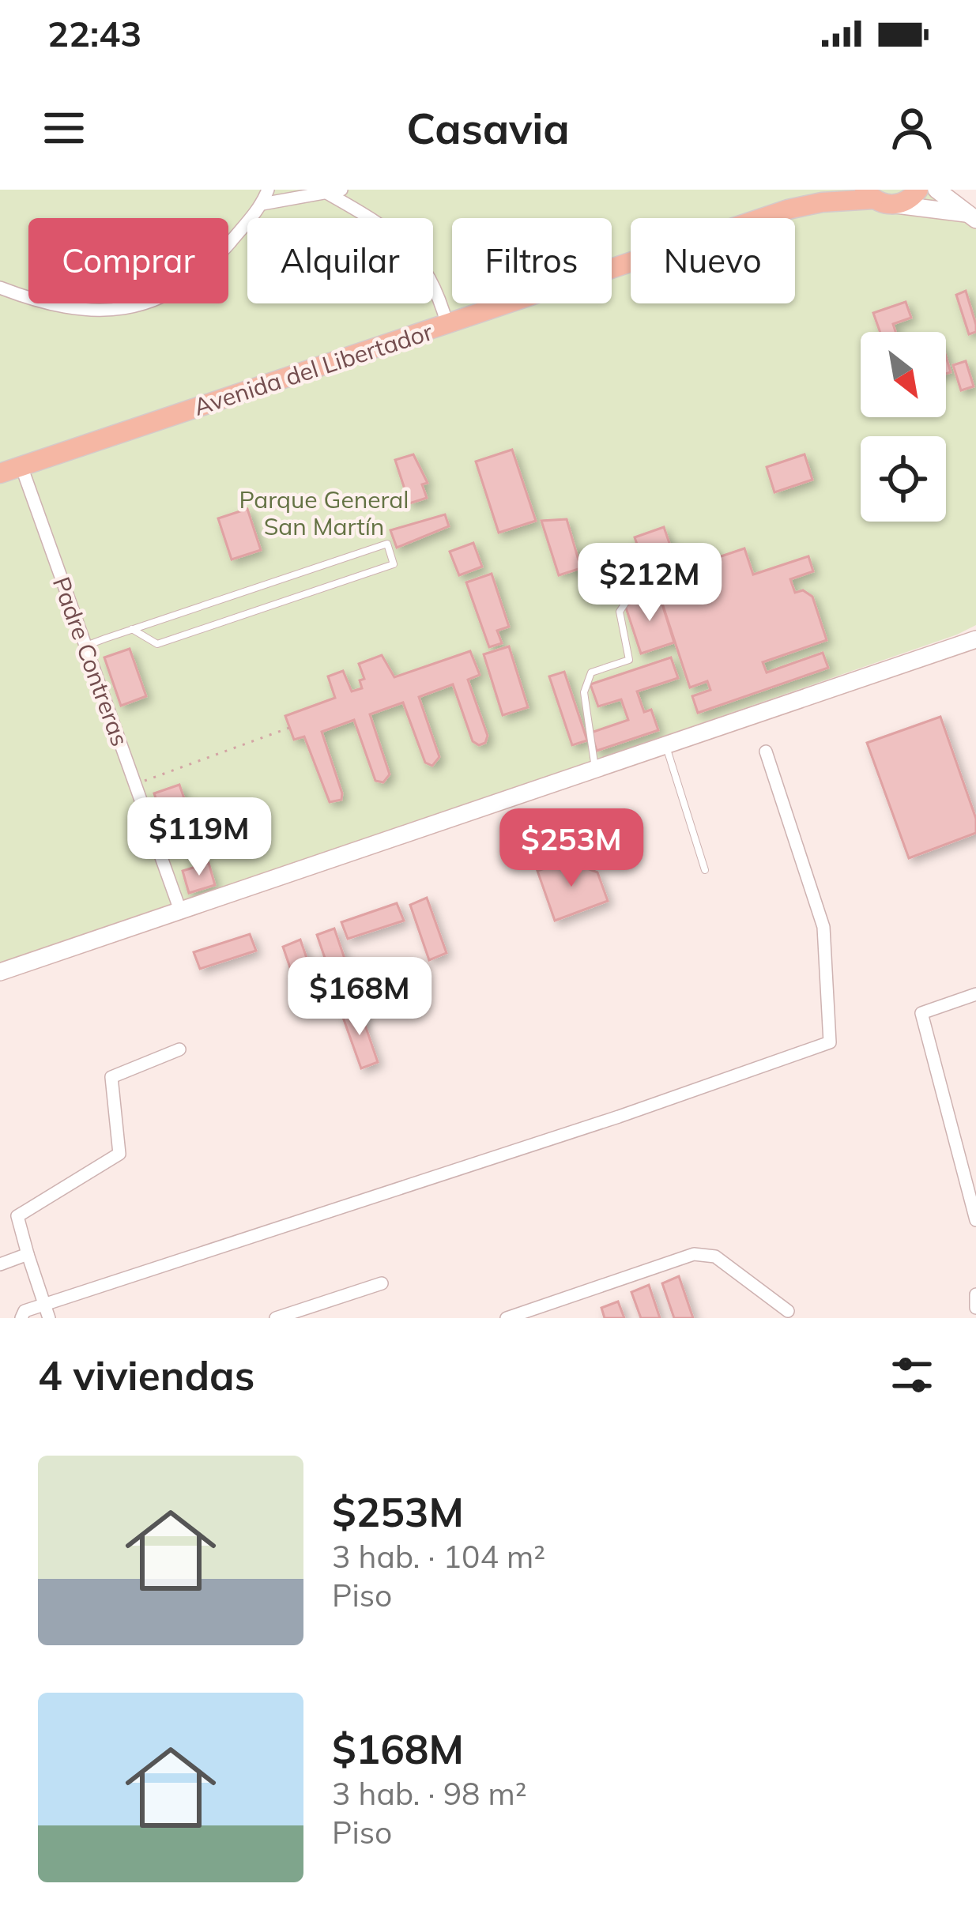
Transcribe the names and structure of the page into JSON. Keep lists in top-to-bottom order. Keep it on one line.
{"streets":{"main road":["Avenida del Libertador"],"street":["Padre Contreras"]},"crossings":[["Avenida del Libertador","Padre Contreras"]],"parks":["Parque General San Martín"],"north":"bottom right","page":{"status":"22:43","header":"Casavia","chip":["Comprar","Alquilar","Filtros","Nuevo"],"price":["$212M","$119M","$253M","$168M"],"heading":"4 viviendas","list":[{"name":"$253M","note":"3 hab. · 104 m² · Piso"},{"name":"$168M","note":"3 hab. · 98 m² · Piso"}]}}
